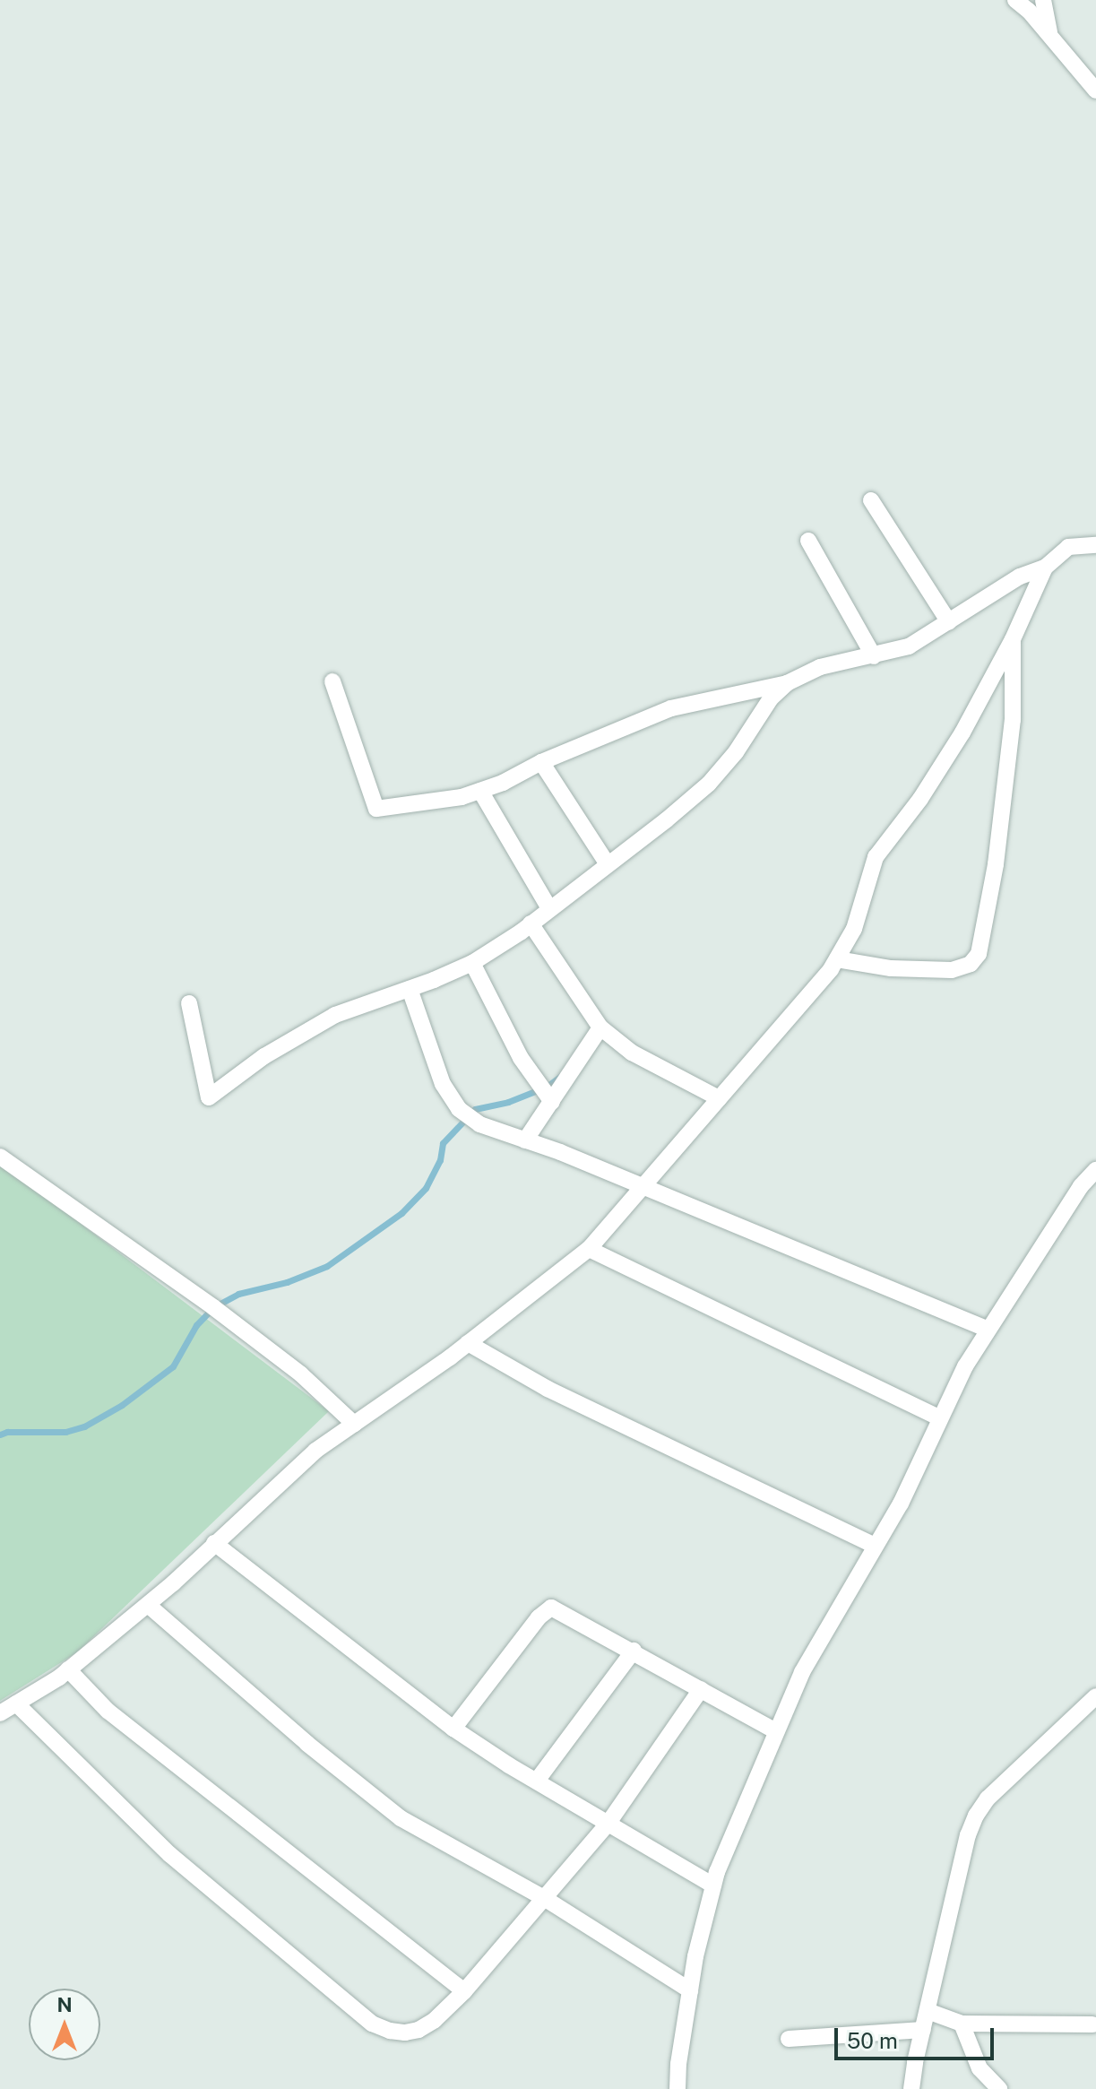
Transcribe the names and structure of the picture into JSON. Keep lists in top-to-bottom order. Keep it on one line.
{"scale_bar":"50 m","north":"top"}
